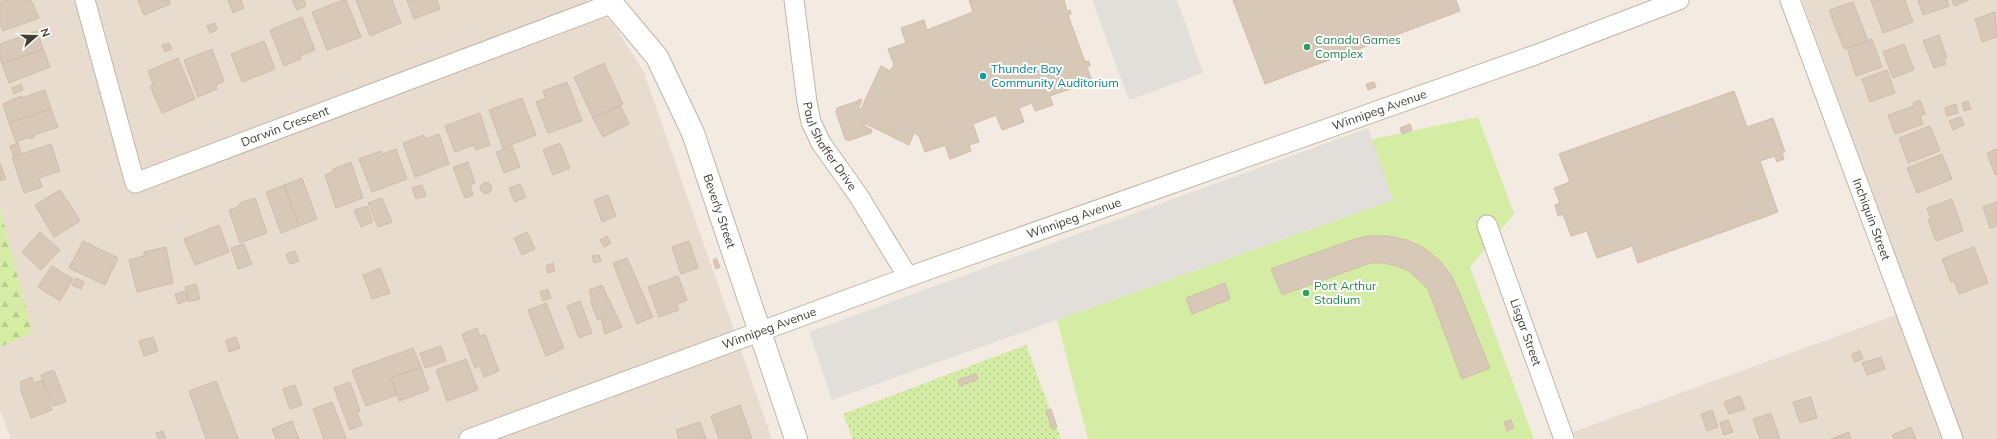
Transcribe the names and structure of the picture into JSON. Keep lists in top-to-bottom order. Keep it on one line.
{"streets":{"street":["Winnipeg Avenue","Darwin Crescent","Paul Shaffer Drive","Beverly Street","Inchiquin Street","Lisgar Street"]},"crossings":[["Winnipeg Avenue","Paul Shaffer Drive"],["Winnipeg Avenue","Beverly Street"],["Darwin Crescent","Beverly Street"]],"places":["Canada Games Complex","Thunder Bay Community Auditorium","Port Arthur Stadium"],"north":"right"}
